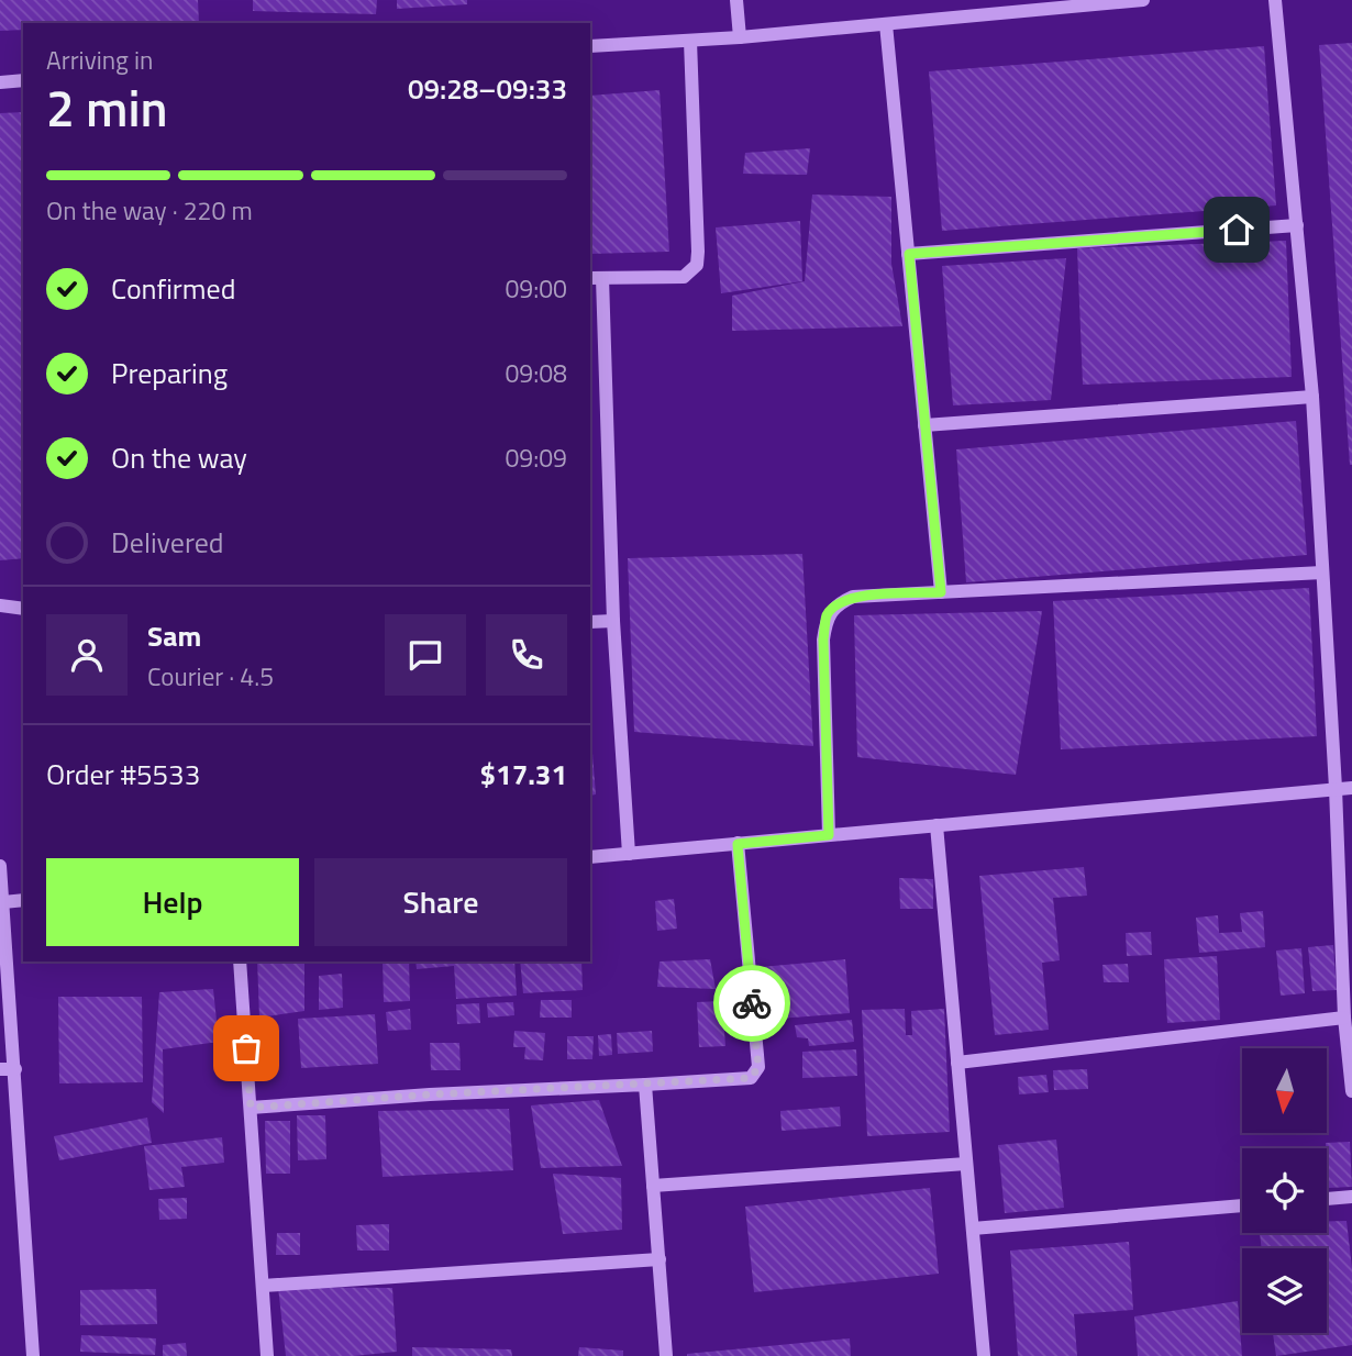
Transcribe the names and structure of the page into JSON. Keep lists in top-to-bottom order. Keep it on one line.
{"north":"bottom","page":{"heading":["2 min","Arriving in","09:28–09:33"],"panel":["Sam","Courier · 4.5","Order #5533","$17.31"],"bar":"On the way · 220 m","list":[["Confirmed","09:00"],["Preparing","09:08"],["On the way","09:09"],"Delivered"],"buttons":["Help","Share"]}}
